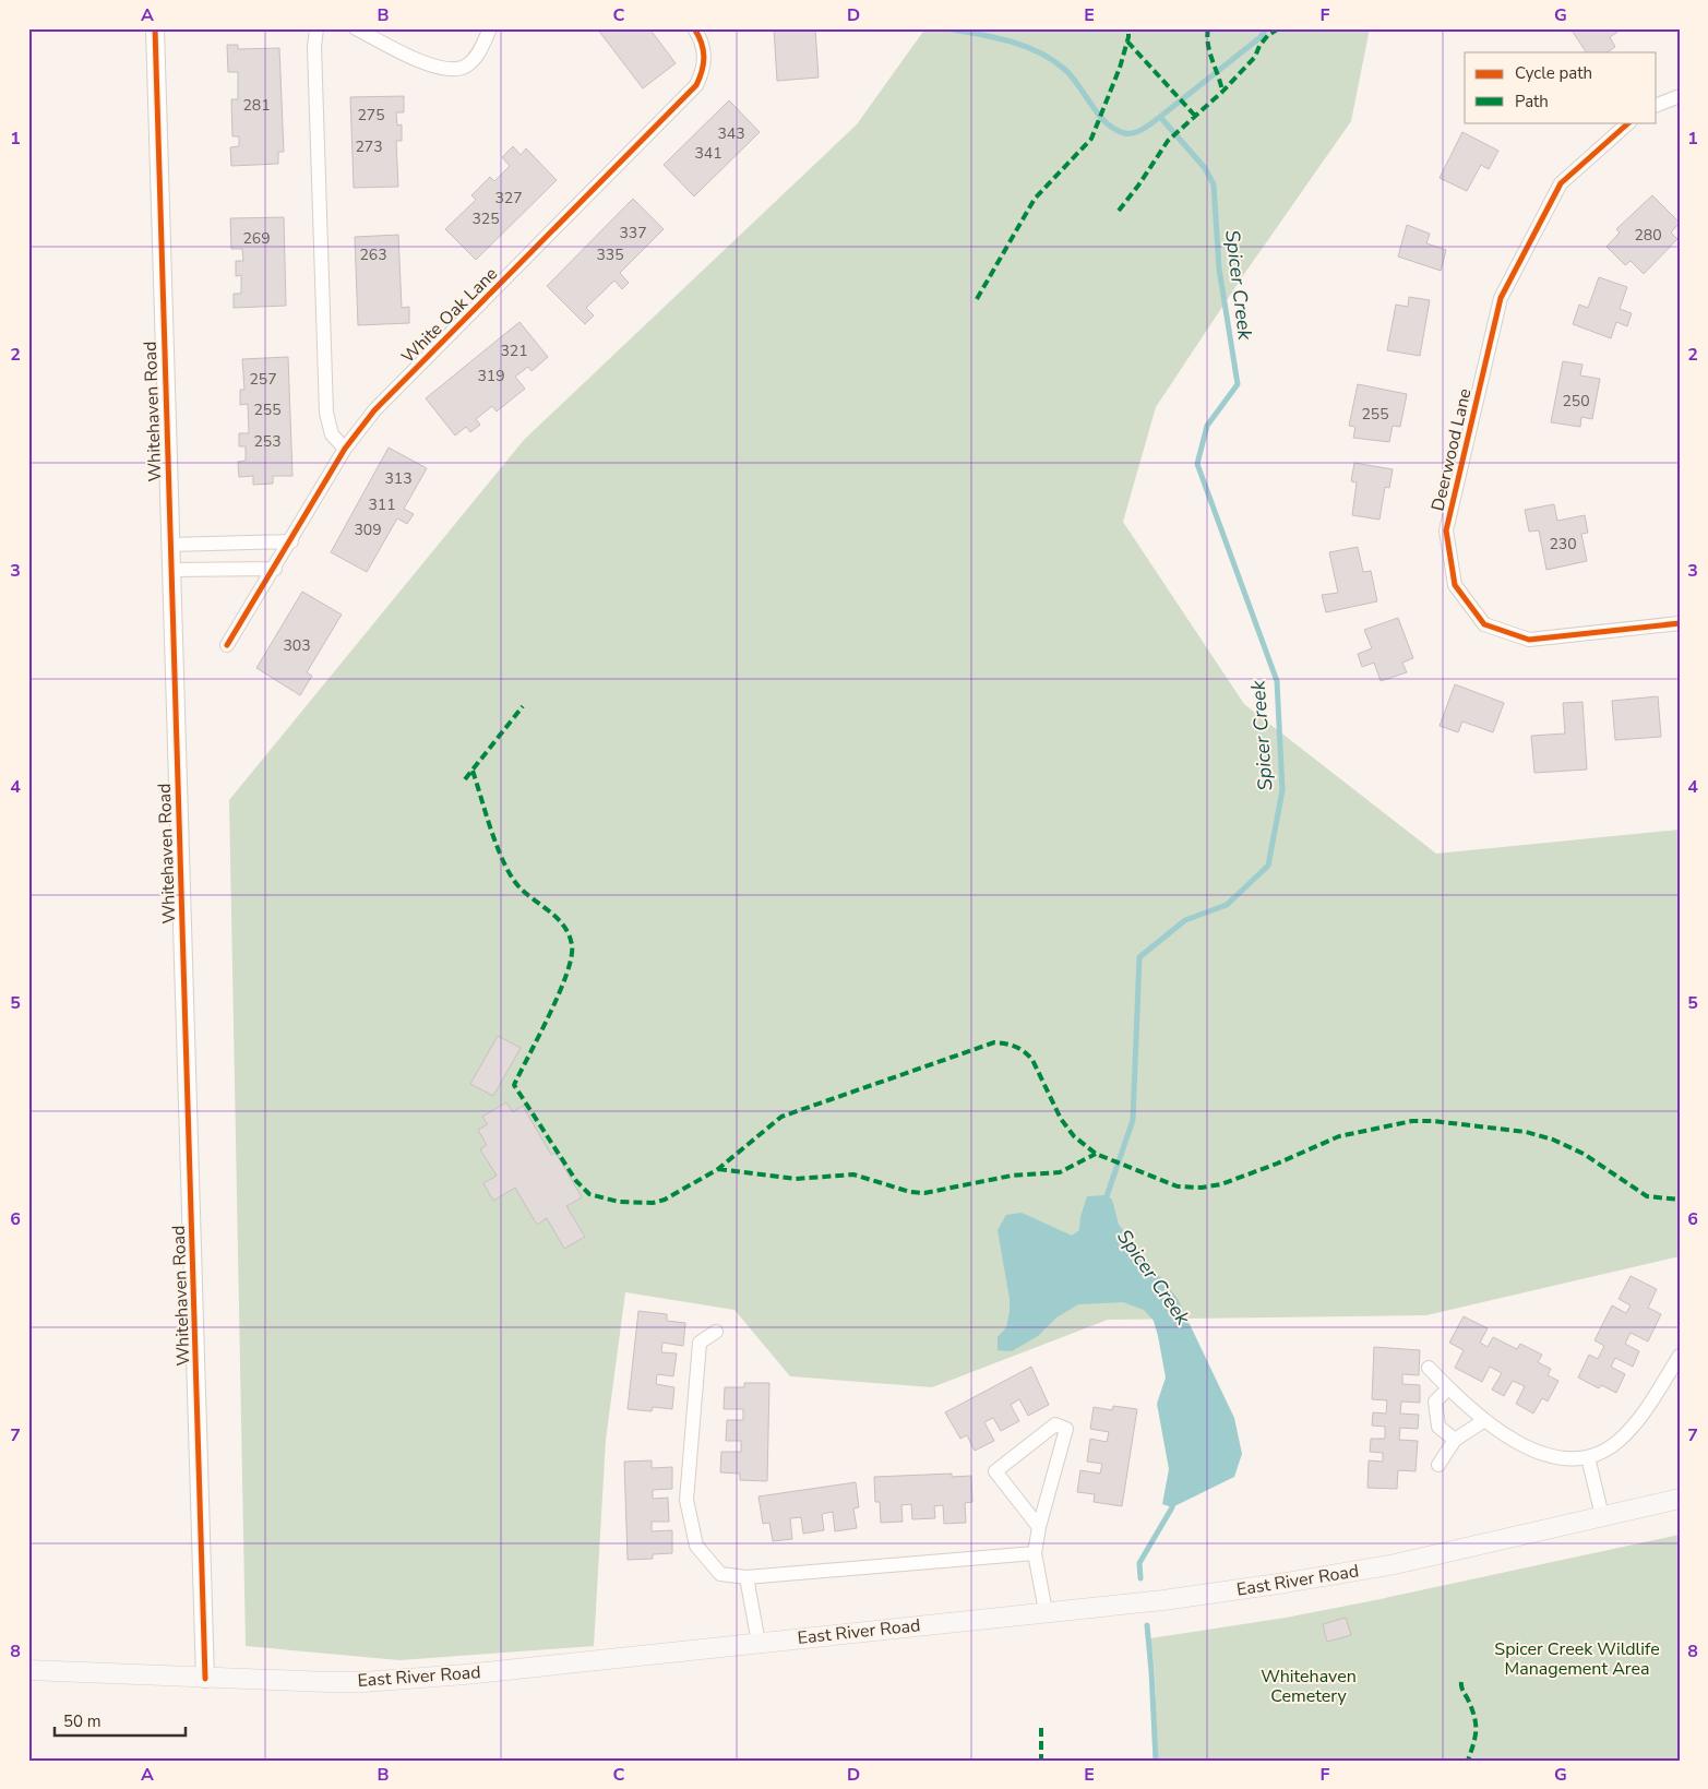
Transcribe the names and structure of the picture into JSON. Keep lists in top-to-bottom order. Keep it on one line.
{"streets":{"main road":["East River Road"],"street":["White Oak Lane","Whitehaven Road","Deerwood Lane"]},"crossings":[["Whitehaven Road","East River Road"]],"water":["Spicer Creek"],"parks":["Spicer Creek Wildlife Management Area","Whitehaven Cemetery"],"house_numbers":["281","275","343","273","341","327","325","337","280","269","263","335","321","319","257","250","255","255","253","313","311","309","230","303"],"legend":["Cycle path","Path"],"scale_bar":"50 m","grid":{"columns":["A","B","C","D","E","F","G"],"rows":["1","2","3","4","5","6","7","8"]}}
